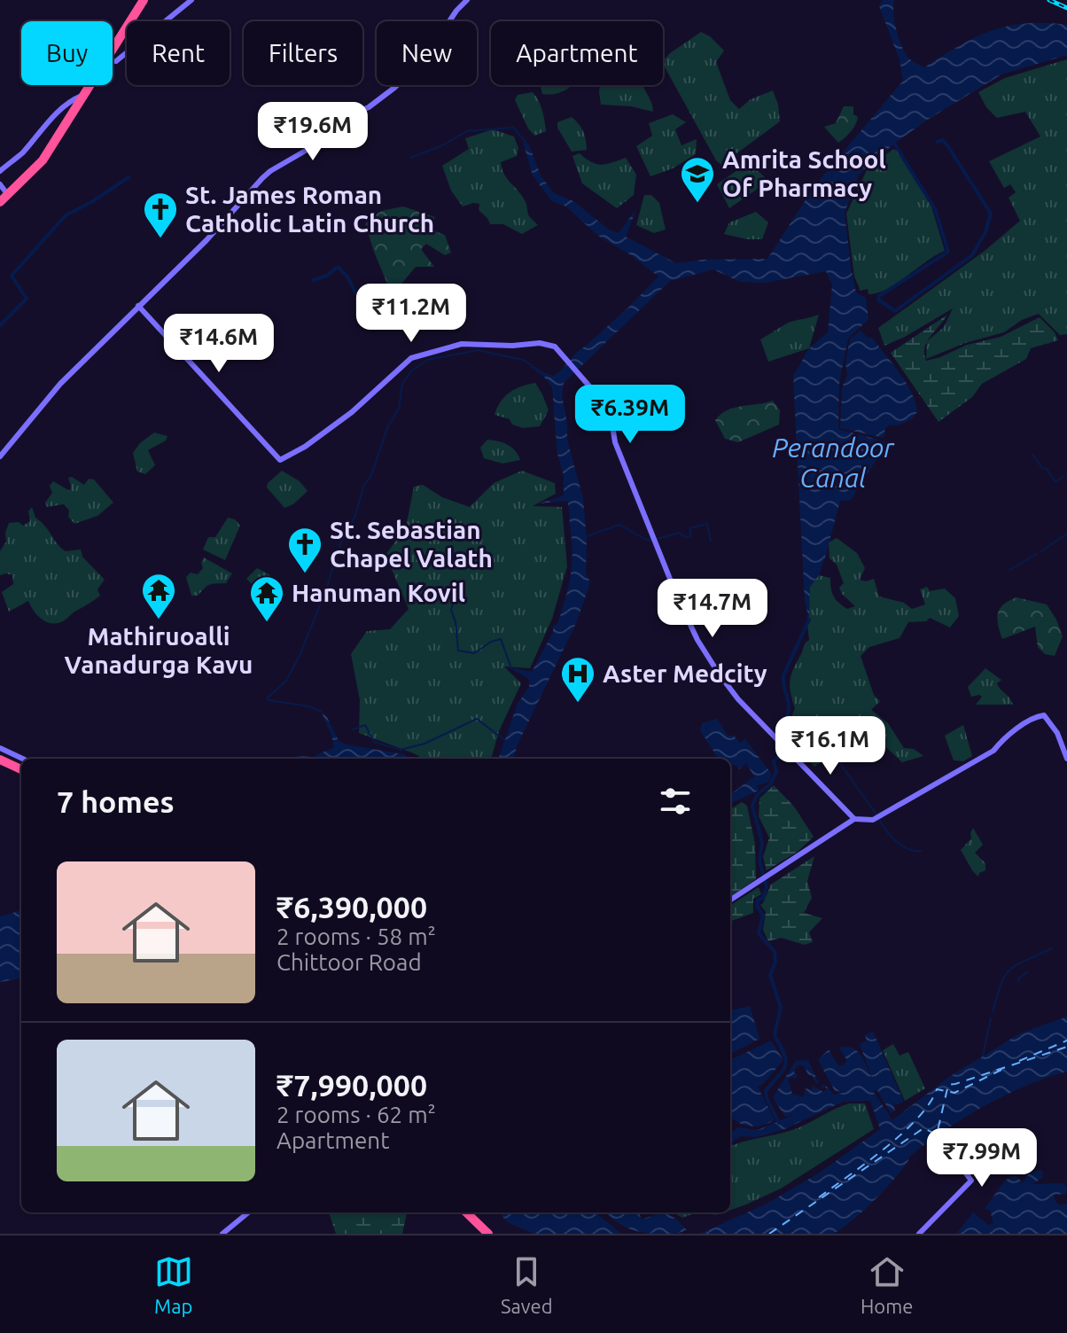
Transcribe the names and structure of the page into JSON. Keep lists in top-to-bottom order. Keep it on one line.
{"water":["Perandoor Canal"],"places":{"school or university":["Amrita School Of Pharmacy"],"church":["St. James Roman Catholic Latin Church","St. Sebastian Chapel Valath"],"temple":["Mathiruoalli Vanadurga Kavu","Hanuman Kovil"],"hospital":["Aster Medcity"]},"page":{"chip":["Buy","Rent","Filters","New","Apartment"],"price":["₹19.6M","₹11.2M","₹14.6M","₹6.39M","₹14.7M","₹16.1M","₹7.99M"],"heading":"7 homes","list":[{"name":"₹6,390,000","note":"2 rooms · 58 m² · Chittoor Road"},{"name":"₹7,990,000","note":"2 rooms · 62 m² · Apartment"}],"tabs":["Map","Saved","Home"]}}
